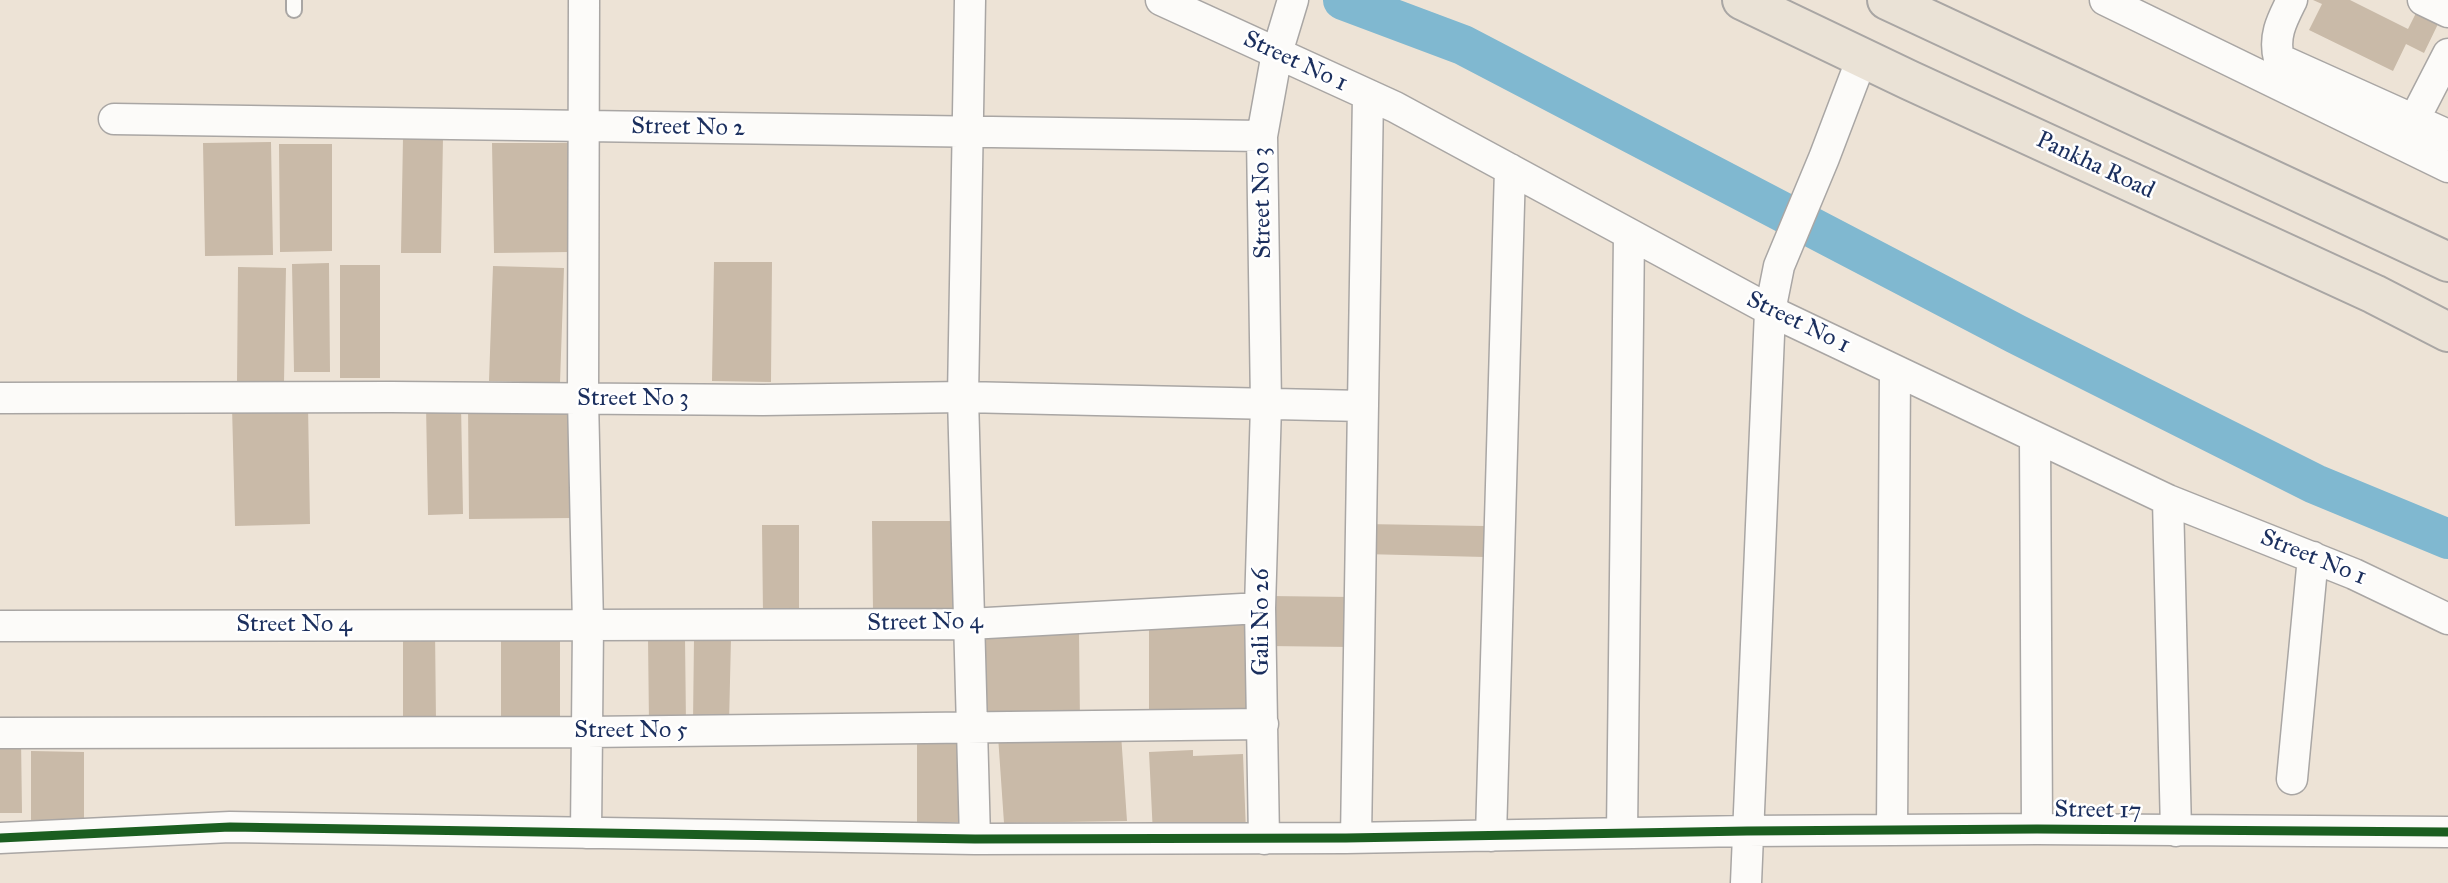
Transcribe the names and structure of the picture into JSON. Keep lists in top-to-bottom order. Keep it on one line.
{"streets":{"main road":["Pankha Road"],"street":["Street No 1","Street No 2","Street No 3","Gali No 26","Street No 4","Street No 5","Street 17"]},"crossings":[["Street No 1","Street No 3"],["Street No 2","Street No 3"],["Street No 3","Gali No 26"],["Gali No 26","Street No 4"],["Gali No 26","Street No 5"],["Gali No 26","Street 17"]]}
